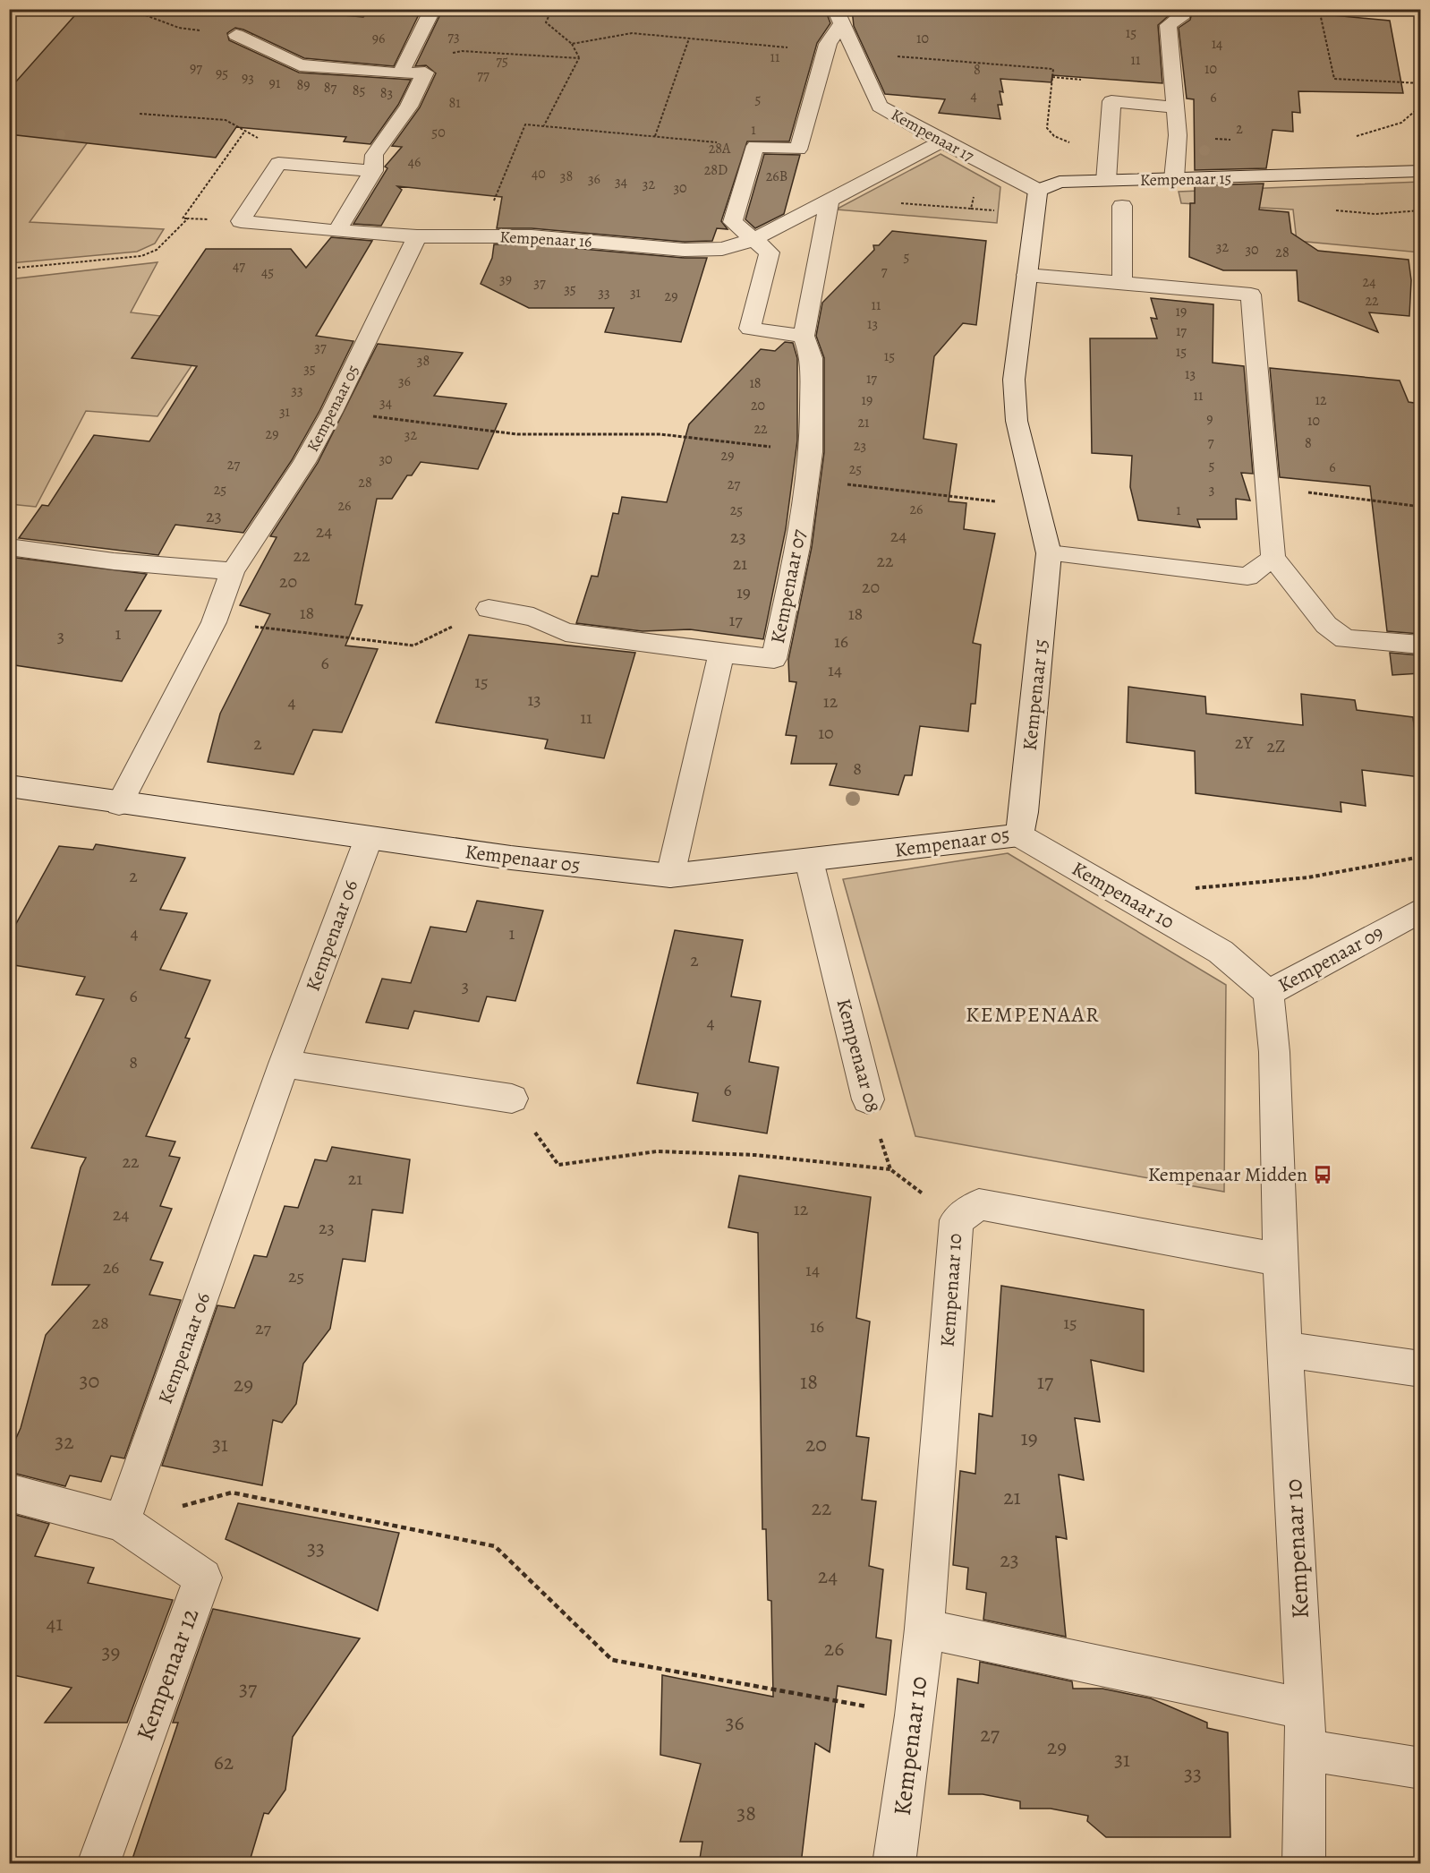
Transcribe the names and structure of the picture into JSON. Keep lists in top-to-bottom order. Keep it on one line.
{"streets":{"street":["Kempenaar 17","Kempenaar 15","Kempenaar 16","Kempenaar 05","Kempenaar 07","Kempenaar 10","Kempenaar 06","Kempenaar 09","Kempenaar 08","Kempenaar 12"]},"crossings":[["Kempenaar 17","Kempenaar 15"],["Kempenaar 17","Kempenaar 16"],["Kempenaar 15","Kempenaar 05"],["Kempenaar 15","Kempenaar 10"],["Kempenaar 16","Kempenaar 05"],["Kempenaar 05","Kempenaar 10"],["Kempenaar 05","Kempenaar 06"],["Kempenaar 05","Kempenaar 08"],["Kempenaar 10","Kempenaar 09"],["Kempenaar 06","Kempenaar 12"]],"districts":["KEMPENAAR"],"places":{"bus stop":["Kempenaar Midden"]},"house_numbers":["15","73","96","10","14","11","11","75","97","10","8","95","77","93","91","89","87","85","83","4","6","5","81","2","1","50","28A","46","28D","40","38","26B","36","34","32","30","32","30","28","5","47","7","45","39","24","37","35","33","31","29","22","11","19","13","17","37","15","15","38","35","13","17","36","18","33","11","19","12","34","20","31","9","10","21","22","29","32","7","8","23","29","30","27","5","6","25","28","27","25","3","26","26","25","1","23","24","24","23","22","22","21","20","20","19","18","18","17","1","3","16","6","14","15","13","12","4","11","10","2Y","2","2Z","8","2","4","1","2","3","6","4","8","6","22","21","12","24","23","26","14","25","28","15","16","27","30","18","17","29","19","32","31","20","21","22","33","23","24","41","26","39","37","36","27","29","31","62","33","38"]}
